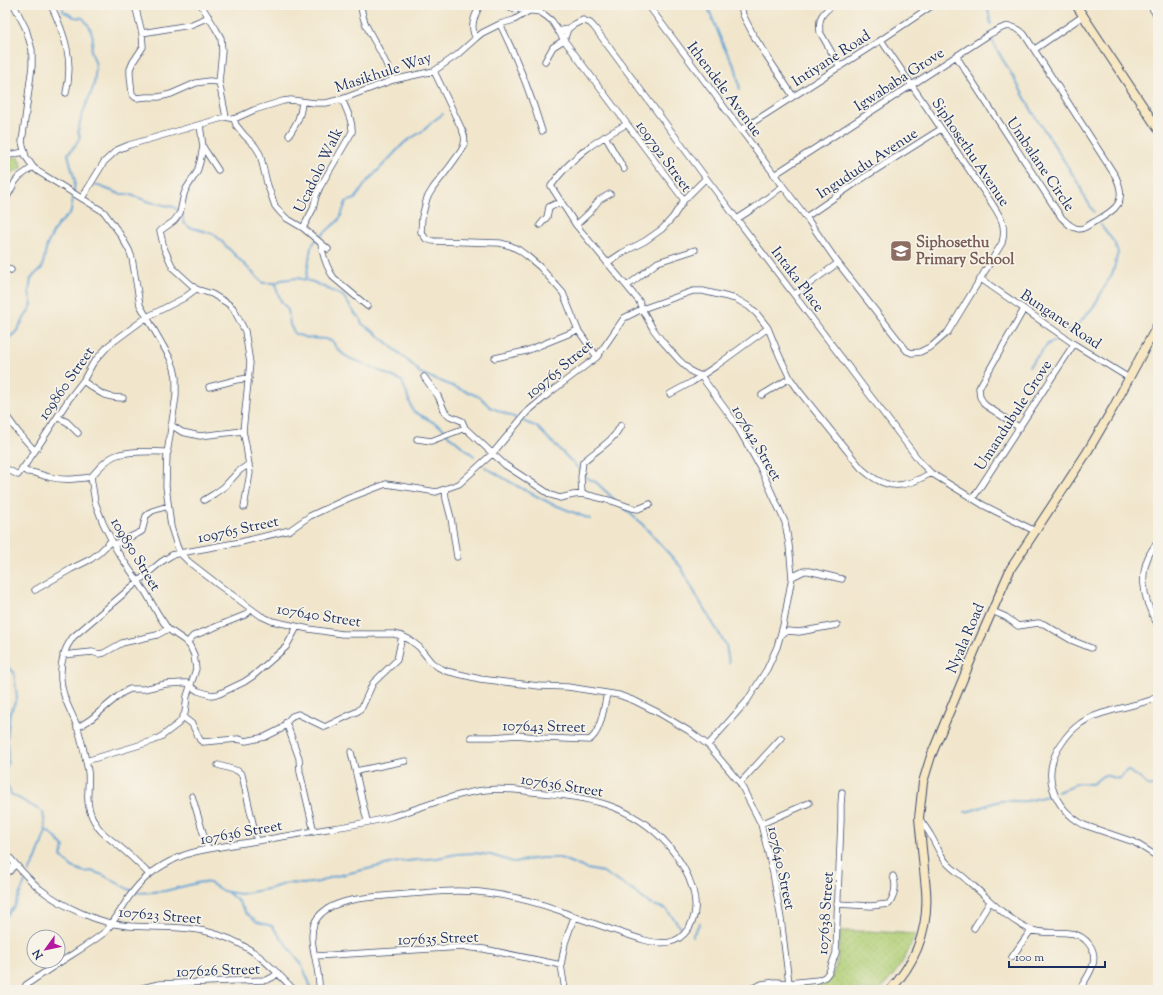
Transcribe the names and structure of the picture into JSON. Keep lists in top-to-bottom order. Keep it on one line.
{"streets":{"street":["Intiyane Road","Masikhule Way","Igwababa Grove","Ithendele Avenue","Siphosethu Avenue","109792 Street","Ingududu Avenue","Umbalane Circle","Ucadolo Walk","Intaka Place","Bungane Road","109765 Street","109860 Street","Umandubule Grove","107642 Street","109850 Street","107640 Street","Nyala Road","107643 Street","107636 Street","107638 Street","107623 Street","107635 Street","107626 Street"]},"crossings":[["Intiyane Road","Ithendele Avenue"],["Intiyane Road","Siphosethu Avenue"],["Masikhule Way","Ucadolo Walk"],["Masikhule Way","107640 Street"],["Igwababa Grove","Ithendele Avenue"],["Igwababa Grove","Siphosethu Avenue"],["Igwababa Grove","Umbalane Circle"],["Ithendele Avenue","Siphosethu Avenue"],["Siphosethu Avenue","Ingududu Avenue"],["Siphosethu Avenue","Bungane Road"],["109792 Street","107642 Street"],["Intaka Place","109765 Street"],["Intaka Place","Umandubule Grove"],["Intaka Place","Nyala Road"],["Bungane Road","Umandubule Grove"],["Bungane Road","Nyala Road"],["109765 Street","107642 Street"],["109765 Street","109850 Street"],["109765 Street","107640 Street"],["109860 Street","107640 Street"],["107642 Street","107640 Street"],["107640 Street","107643 Street"],["107640 Street","107638 Street"],["107636 Street","107623 Street"],["107636 Street","107635 Street"],["107623 Street","107626 Street"]],"places":{"school or university":["Siphosethu Primary School"]},"scale_bar":"100 m","north":"bottom left"}
